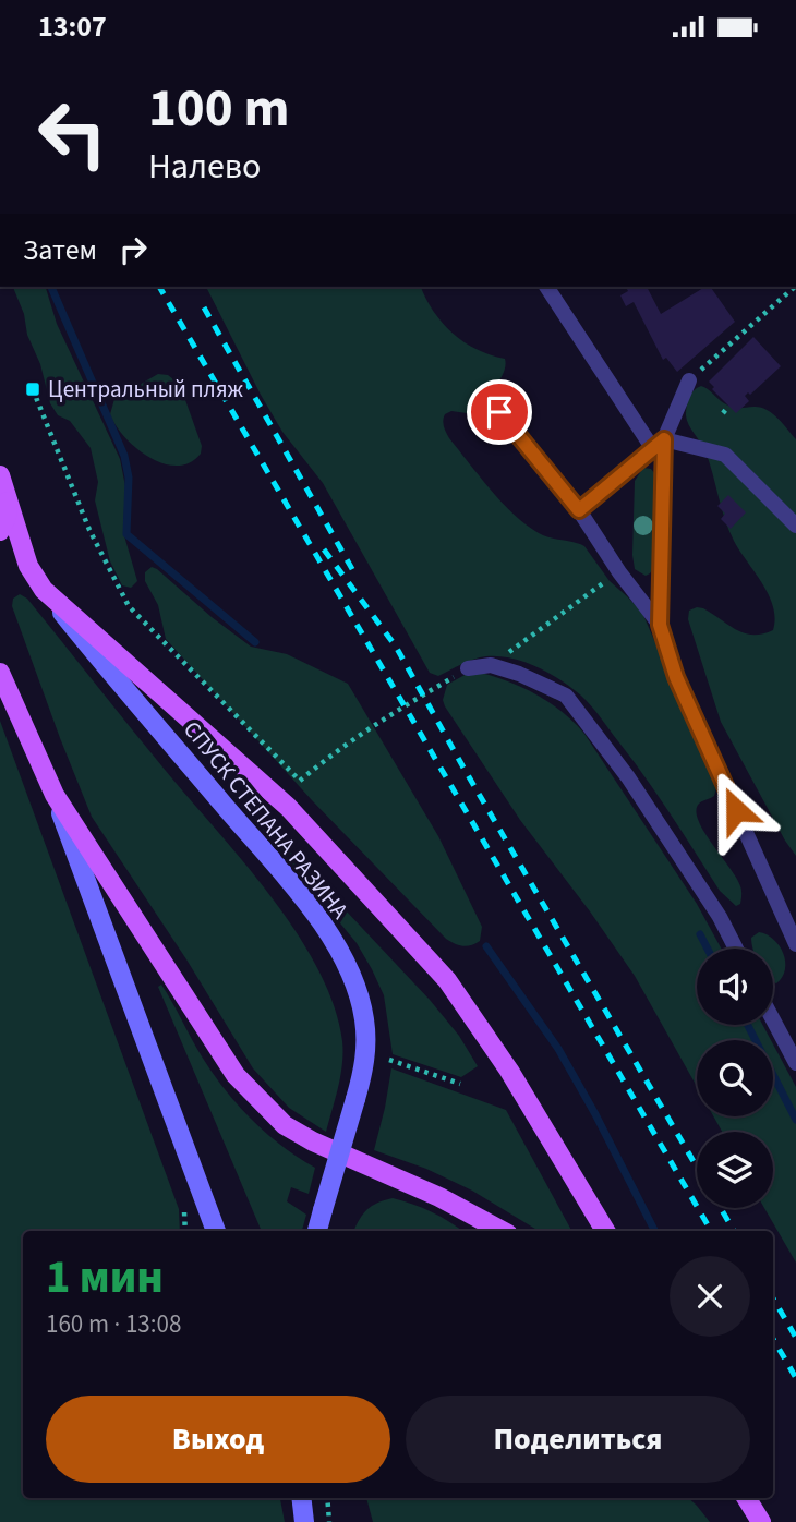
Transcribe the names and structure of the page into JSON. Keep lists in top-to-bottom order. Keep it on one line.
{"streets":{"main road":["СПУСК СТЕПАНА РАЗИНА"]},"places":{"transit":["Центральный пляж"]},"page":{"status":"13:07","turn":["100 m","Налево"],"then":"Затем","heading":["1 мин","160 m · 13:08"],"buttons":["Выход","Поделиться"]}}
